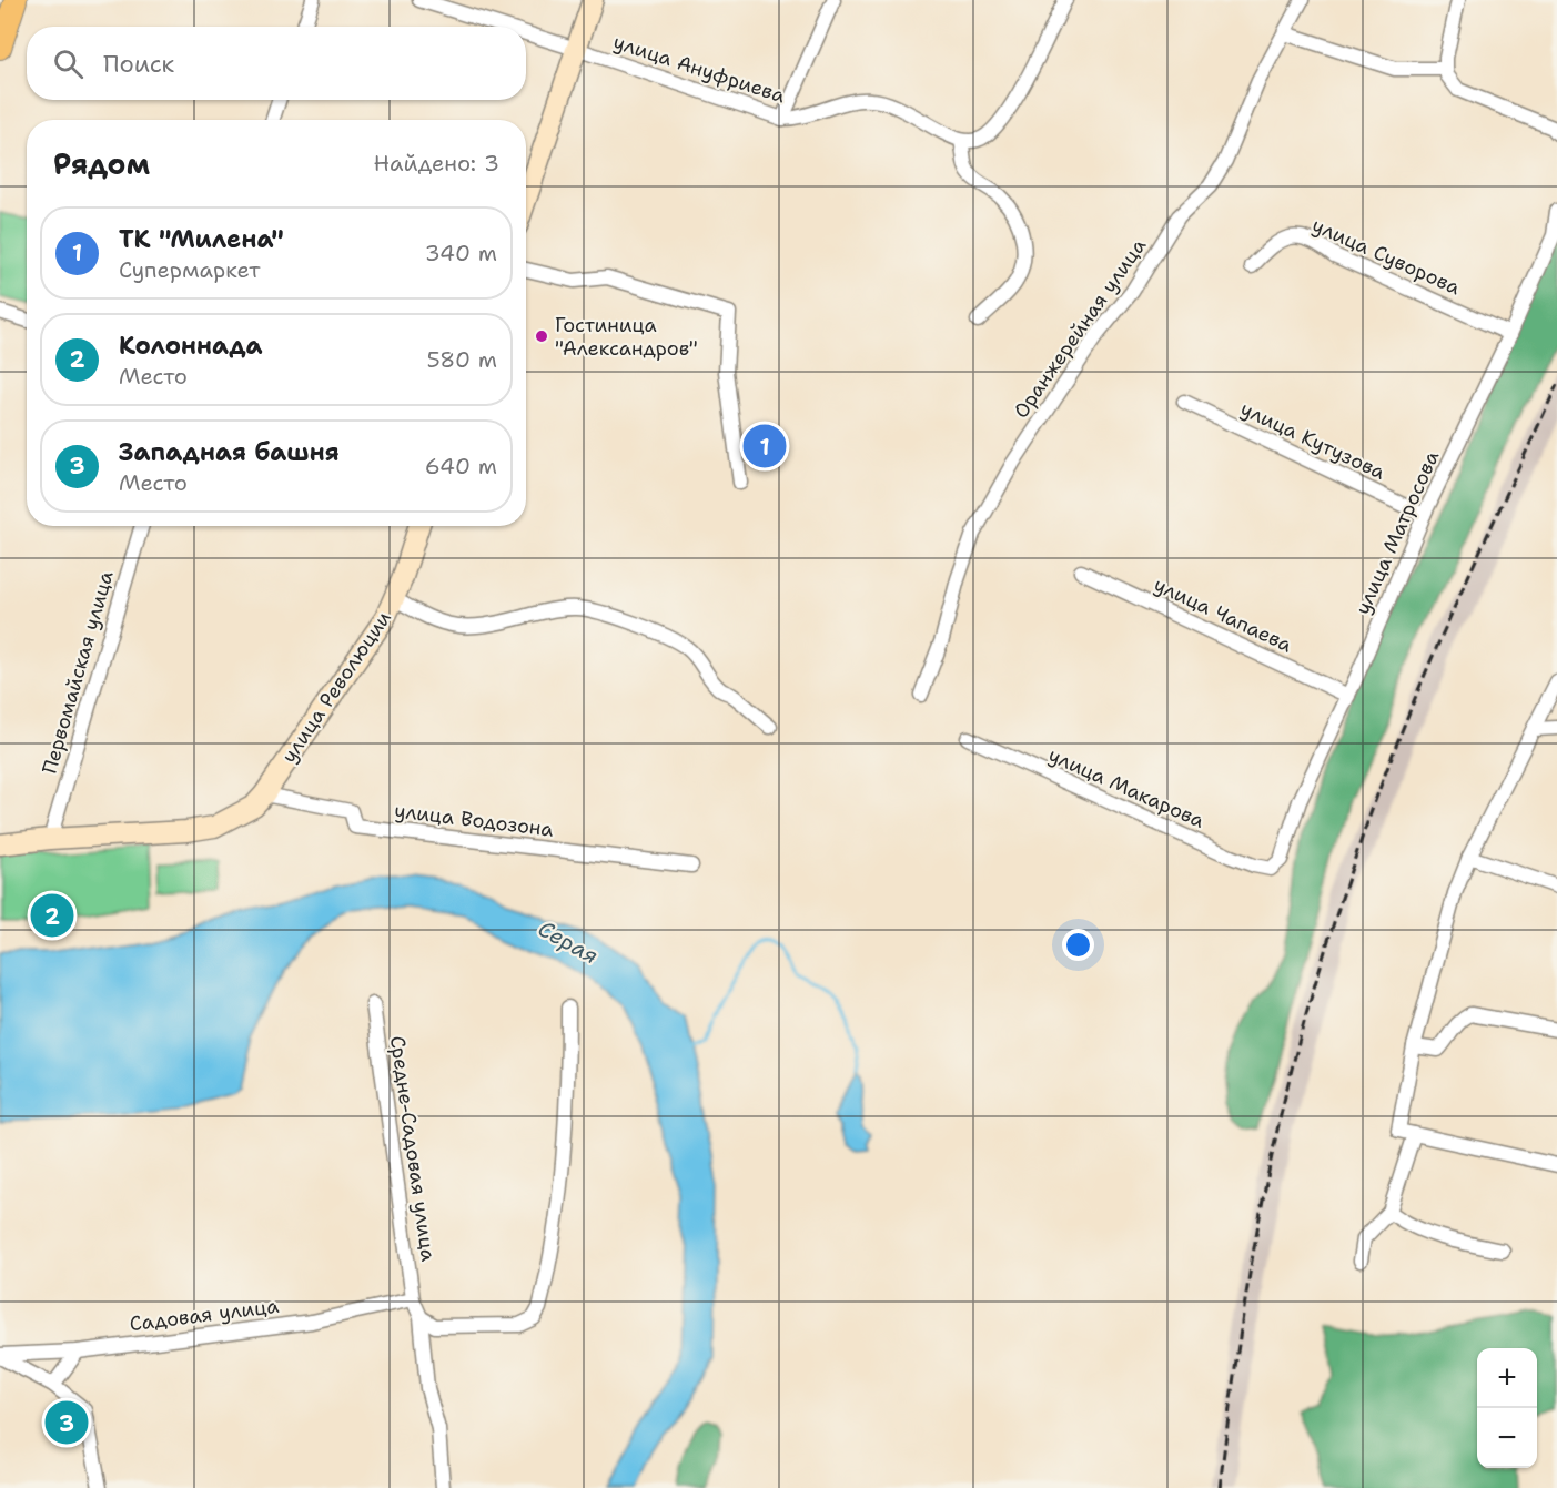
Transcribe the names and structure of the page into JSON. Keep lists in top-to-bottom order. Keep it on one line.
{"streets":{"main road":["улица Революции"],"street":["улица Ануфриева","улица Суворова","Оранжерейная улица","улица Кутузова","улица Матросова","улица Чапаева","Первомайская улица","улица Макарова","улица Водозона","Средне-Садовая улица","Садовая улица"]},"crossings":[["улица Суворова","улица Матросова"],["улица Кутузова","улица Матросова"],["улица Матросова","улица Чапаева"],["улица Матросова","улица Макарова"],["Первомайская улица","улица Революции"],["улица Революции","улица Водозона"],["Средне-Садовая улица","Садовая улица"]],"water":["Серая"],"places":["Гостиница \"Александров\""],"page":{"search":"Поиск","heading":["Рядом","Найдено: 3"],"list":[{"mark":"1","name":"ТК \"Милена\"","note":"Супермаркет","value":"340 m"},{"mark":"2","name":"Колоннада","note":"Место","value":"580 m"},{"mark":"3","name":"Западная башня","note":"Место","value":"640 m"}],"pins":["1","2","3"],"map_buttons":["+","−"]}}
